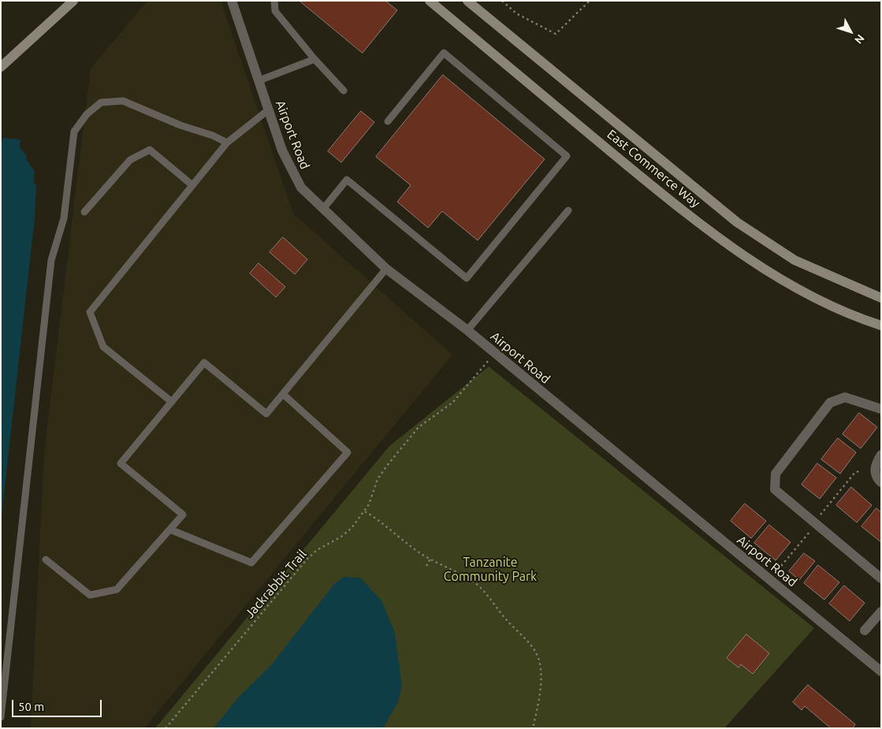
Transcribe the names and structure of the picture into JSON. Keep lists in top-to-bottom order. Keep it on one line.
{"streets":{"main road":["East Commerce Way"],"street":["Airport Road"],"path":["Jackrabbit Trail"]},"crossings":[["Airport Road","Jackrabbit Trail"]],"parks":["Tanzanite Community Park"],"scale_bar":"50 m","north":"bottom right"}
